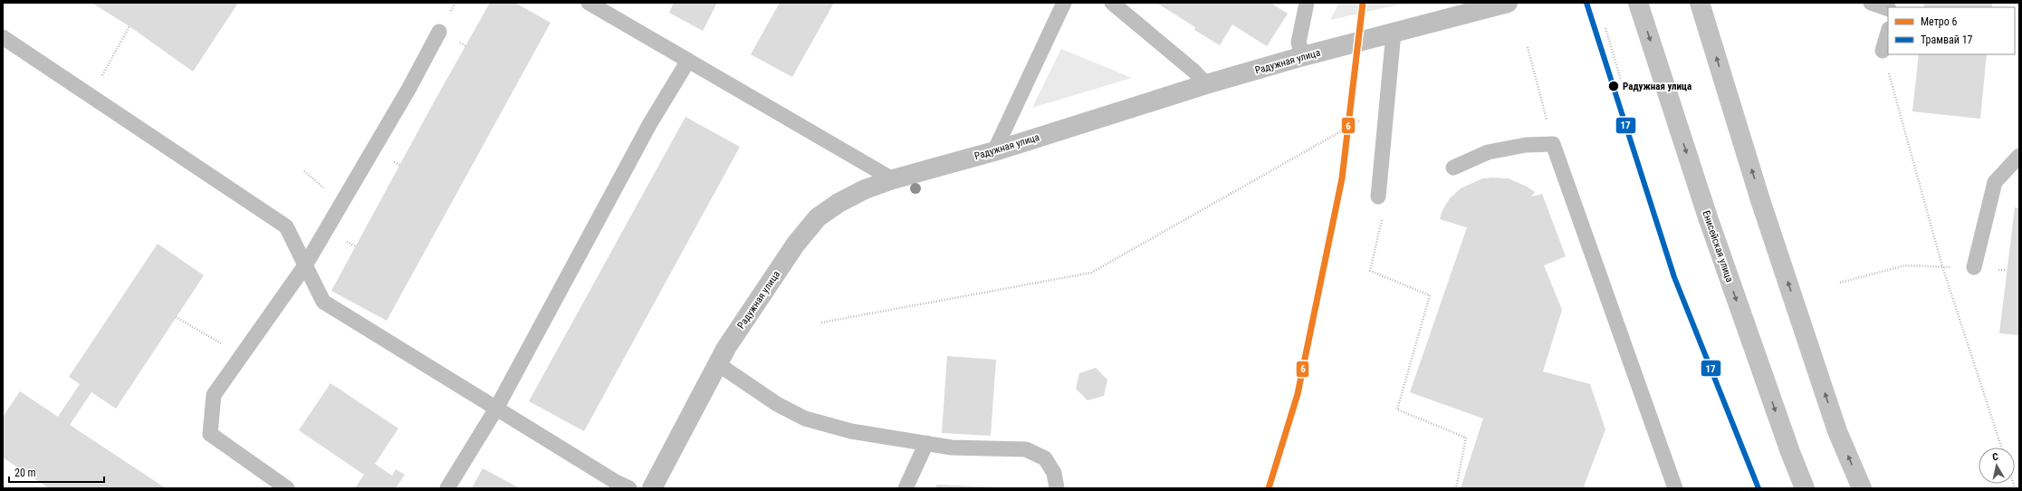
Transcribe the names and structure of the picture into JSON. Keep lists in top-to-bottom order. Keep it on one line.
{"streets":{"main road":["Енисейская улица"],"street":["Радужная улица"]},"places":["Радужная улица"],"lines":["metro line 6","tram line 17"],"legend":["Метро 6","Трамвай 17"],"scale_bar":"20 m","north":"top"}
